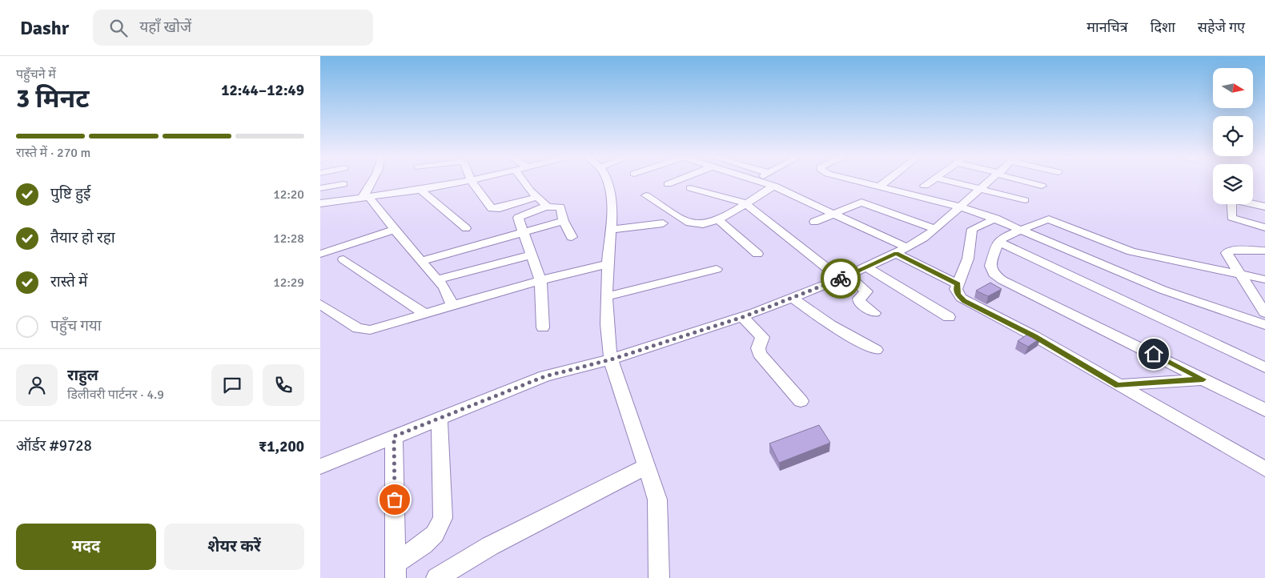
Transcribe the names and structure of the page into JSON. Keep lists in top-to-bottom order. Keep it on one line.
{"north":"right","page":{"header":"Dashr","search":"यहाँ खोजें","nav":["मानचित्र","दिशा","सहेजे गए"],"heading":["3 मिनट","पहुँचने में","12:44–12:49"],"panel":["राहुल","डिलीवरी पार्टनर · 4.9","ऑर्डर #9728","₹1,200"],"bar":"रास्ते में · 270 m","list":[["पुष्टि हुई","12:20"],["तैयार हो रहा","12:28"],["रास्ते में","12:29"],"पहुँच गया"],"buttons":["मदद","शेयर करें"]}}
